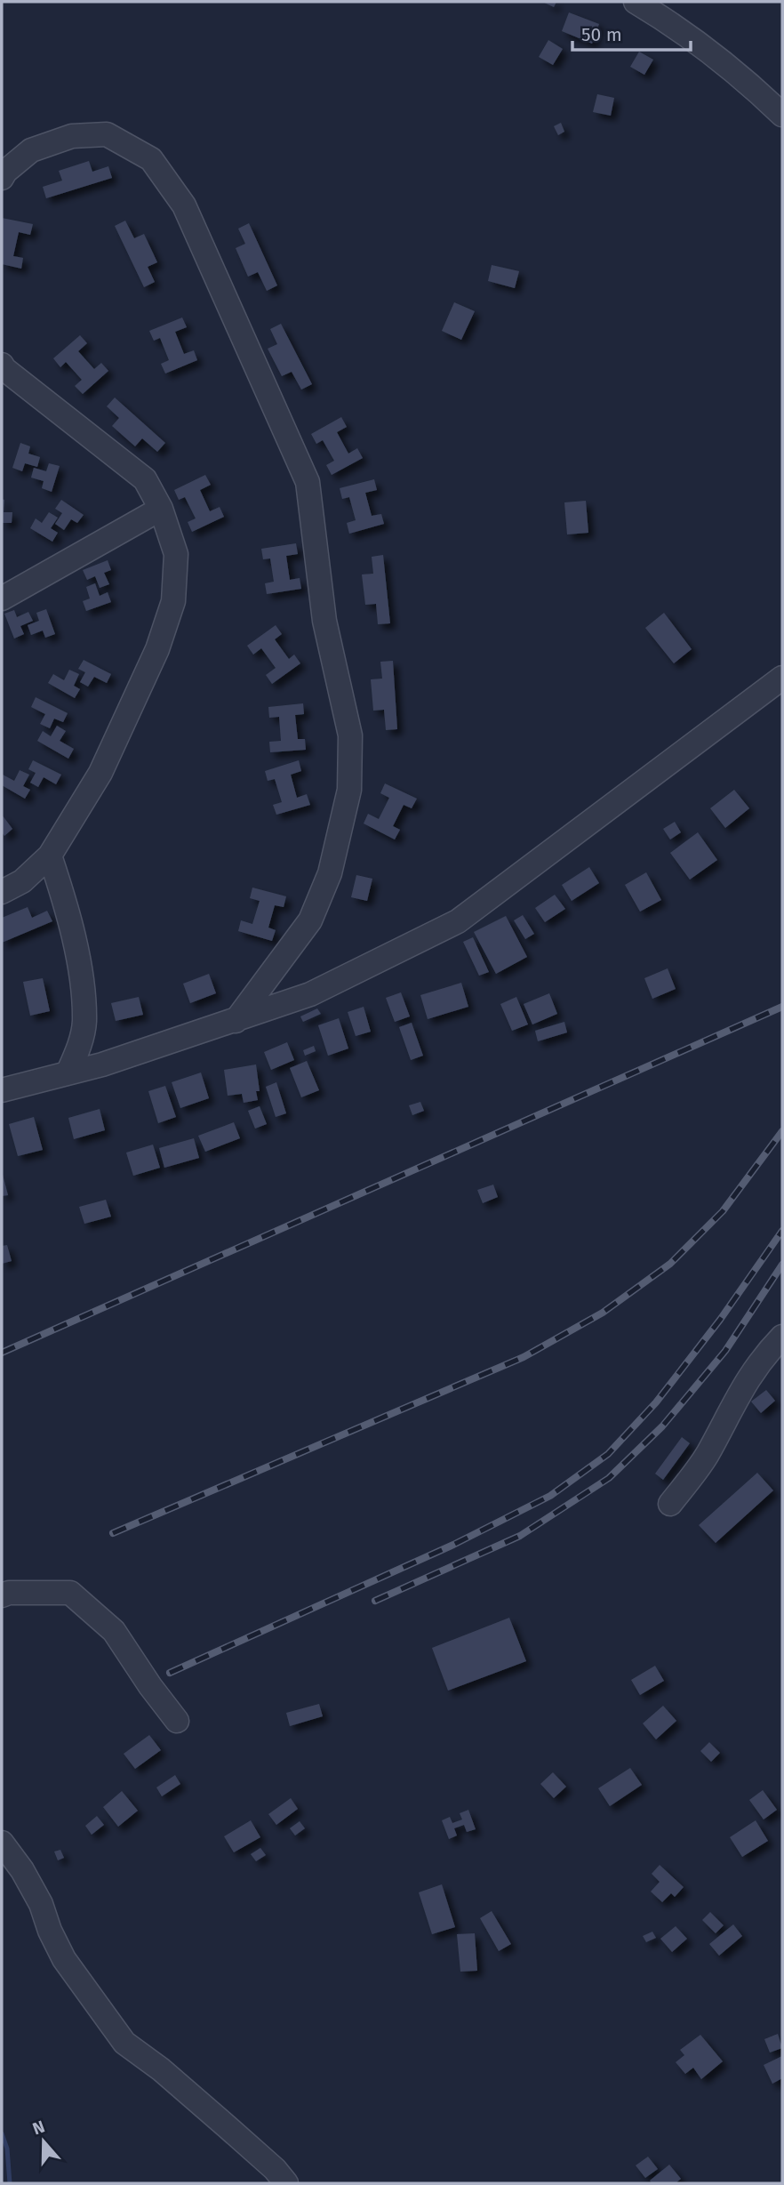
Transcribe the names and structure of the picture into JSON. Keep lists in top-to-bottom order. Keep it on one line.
{"scale_bar":"50 m","north":"top"}
